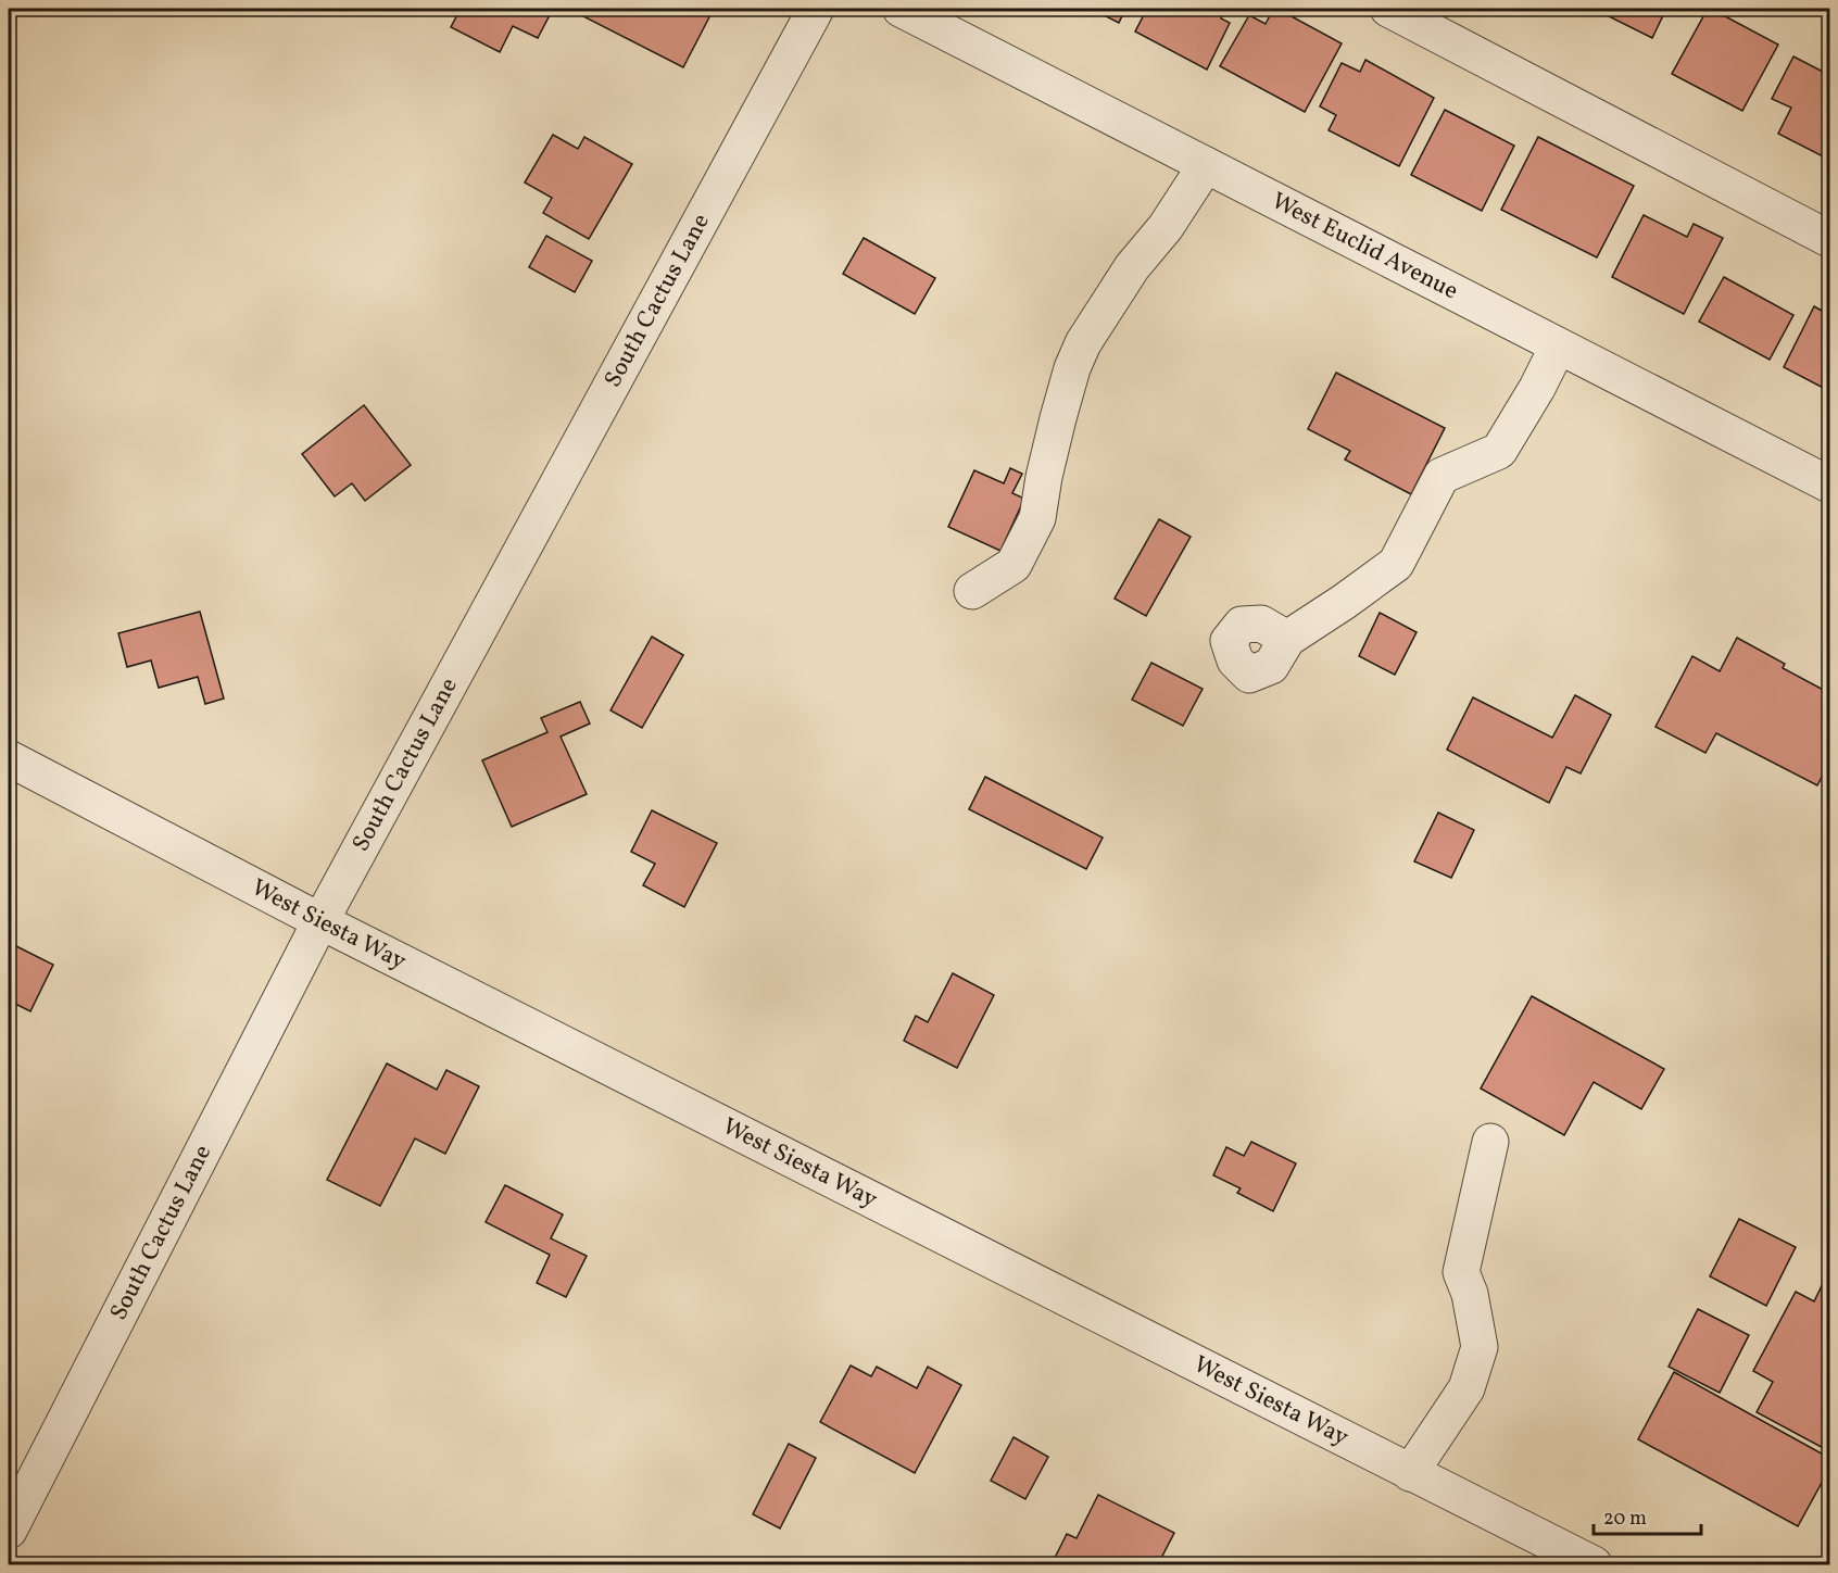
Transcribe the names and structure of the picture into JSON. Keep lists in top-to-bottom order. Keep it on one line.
{"streets":{"street":["West Euclid Avenue","South Cactus Lane","West Siesta Way"]},"crossings":[["South Cactus Lane","West Siesta Way"]],"scale_bar":"20 m"}
